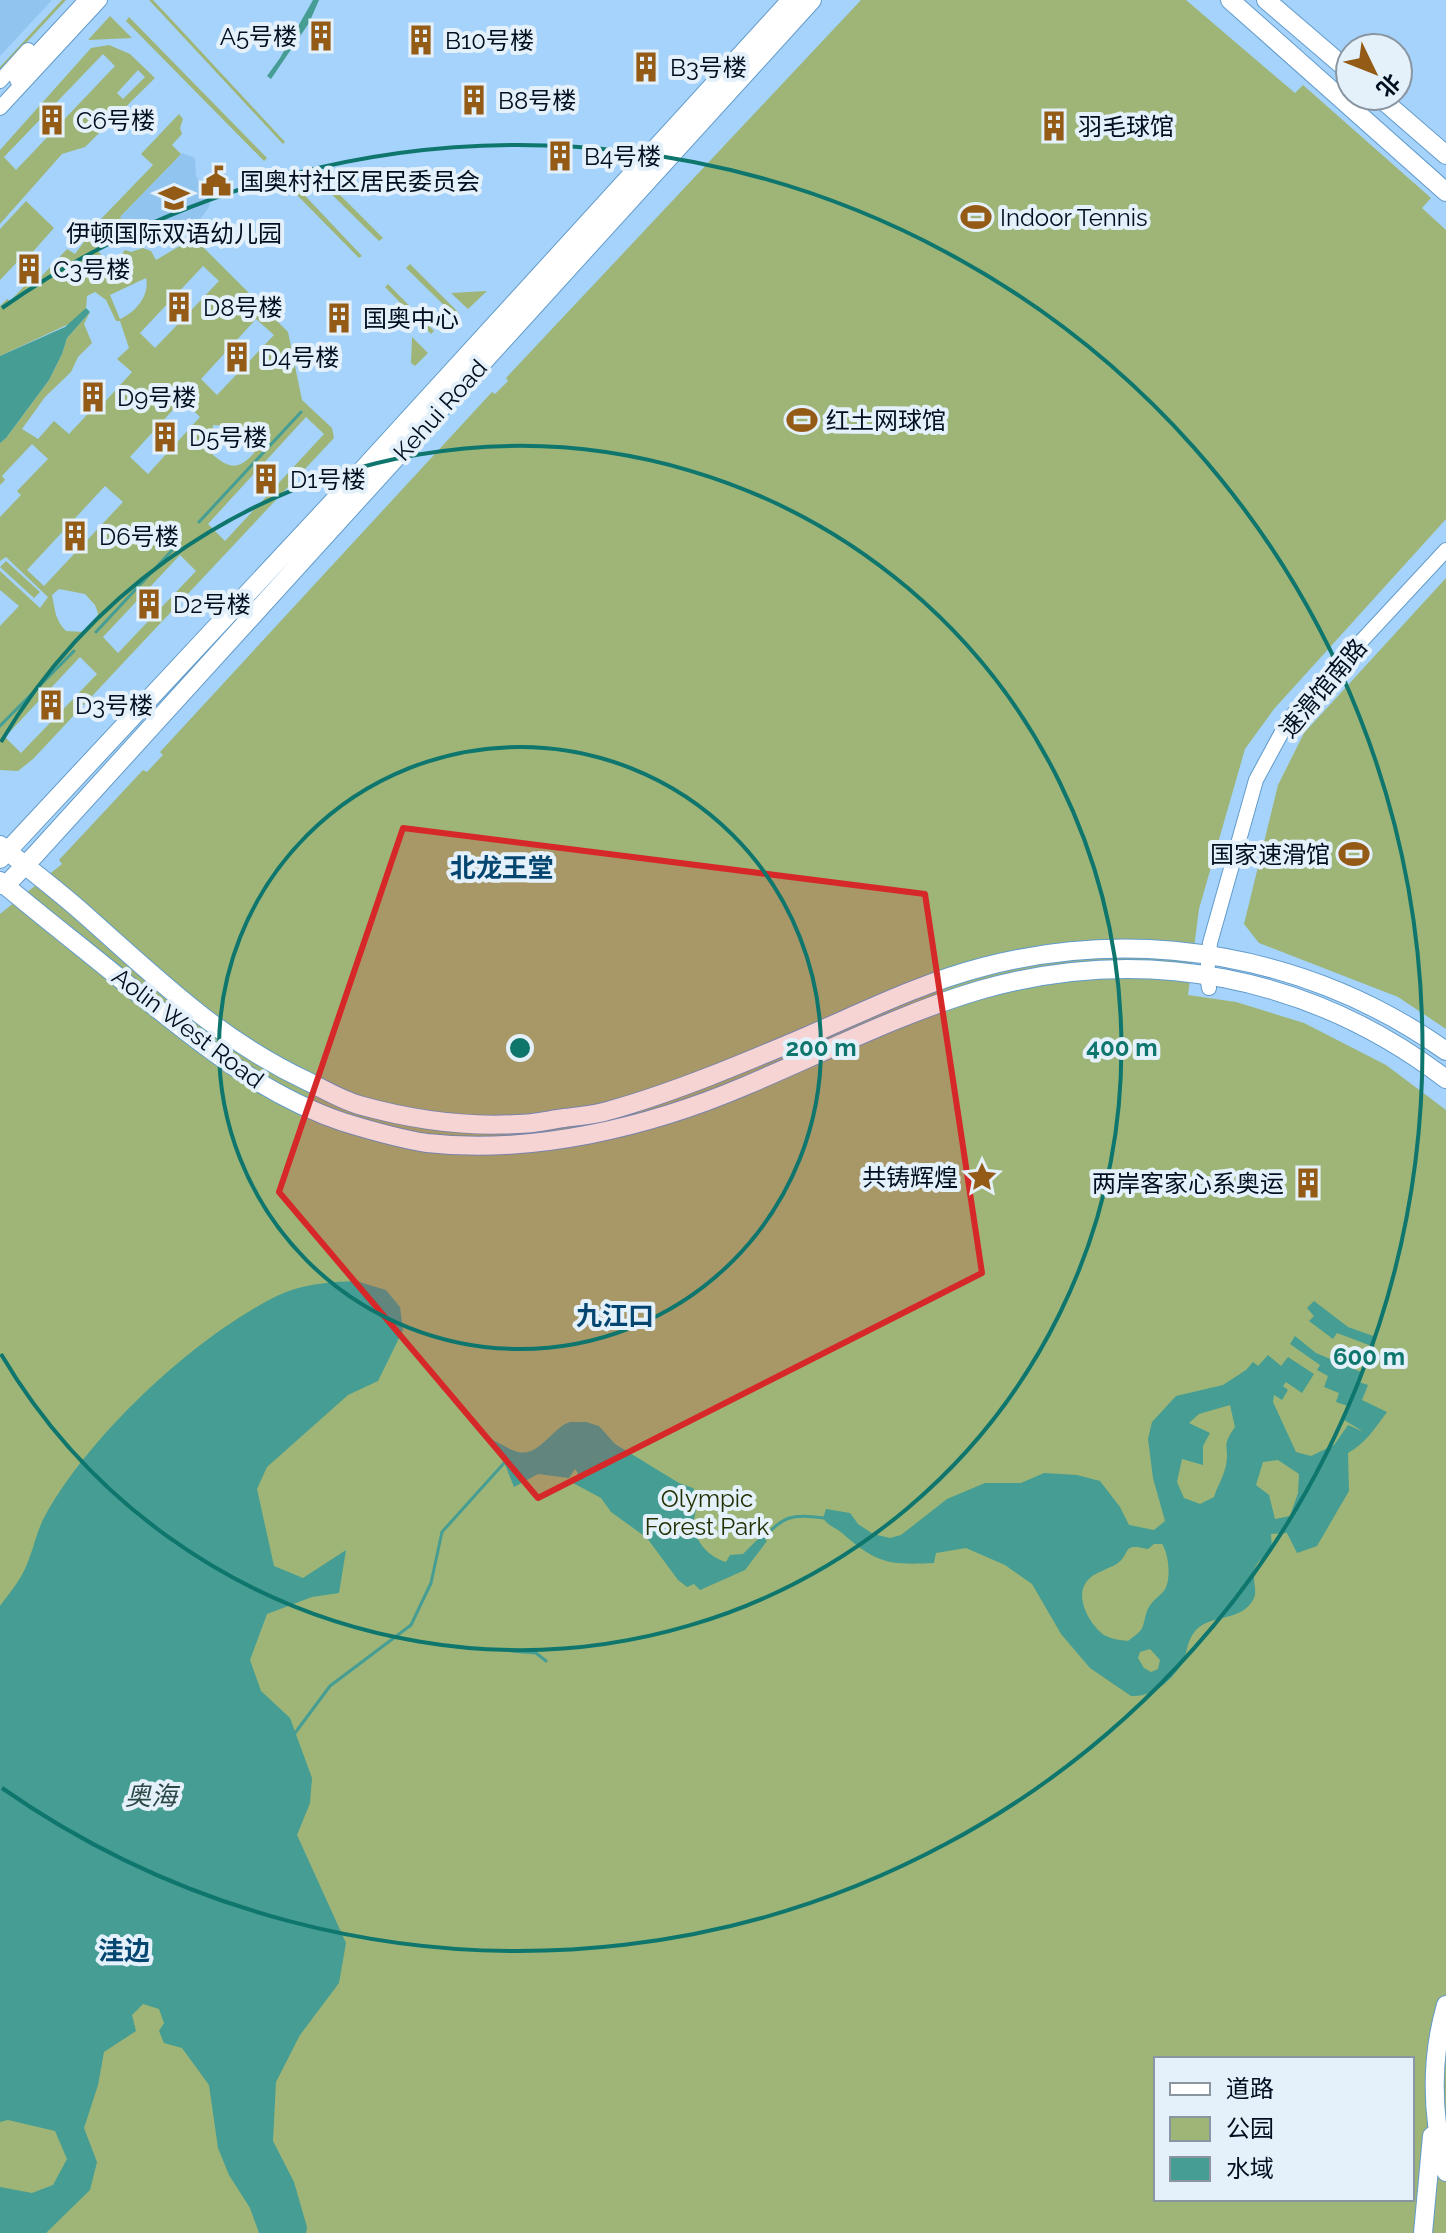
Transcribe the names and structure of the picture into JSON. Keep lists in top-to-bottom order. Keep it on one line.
{"streets":{"main road":["Kehui Road","Aolin West Road"],"street":["速滑馆南路"]},"crossings":[["Kehui Road","Aolin West Road"],["速滑馆南路","Aolin West Road"]],"districts":["北龙王堂","九江口","洼边"],"water":["奥海"],"parks":["Olympic Forest Park"],"places":{"building":["A5号楼","B10号楼","B3号楼","B8号楼","C6号楼","羽毛球馆","B4号楼","C3号楼","D8号楼","国奥中心","D4号楼","D9号楼","D5号楼","D1号楼","D6号楼","D2号楼","D3号楼","两岸客家心系奥运"],"public building":["国奥村社区居民委员会"],"school or university":["伊顿国际双语幼儿园"],"sports":["Indoor Tennis","红土网球馆","国家速滑馆"],"place":["共铸辉煌"]},"legend":["道路","公园","水域"],"north":"bottom right","rings":["200 m","400 m","600 m"]}
